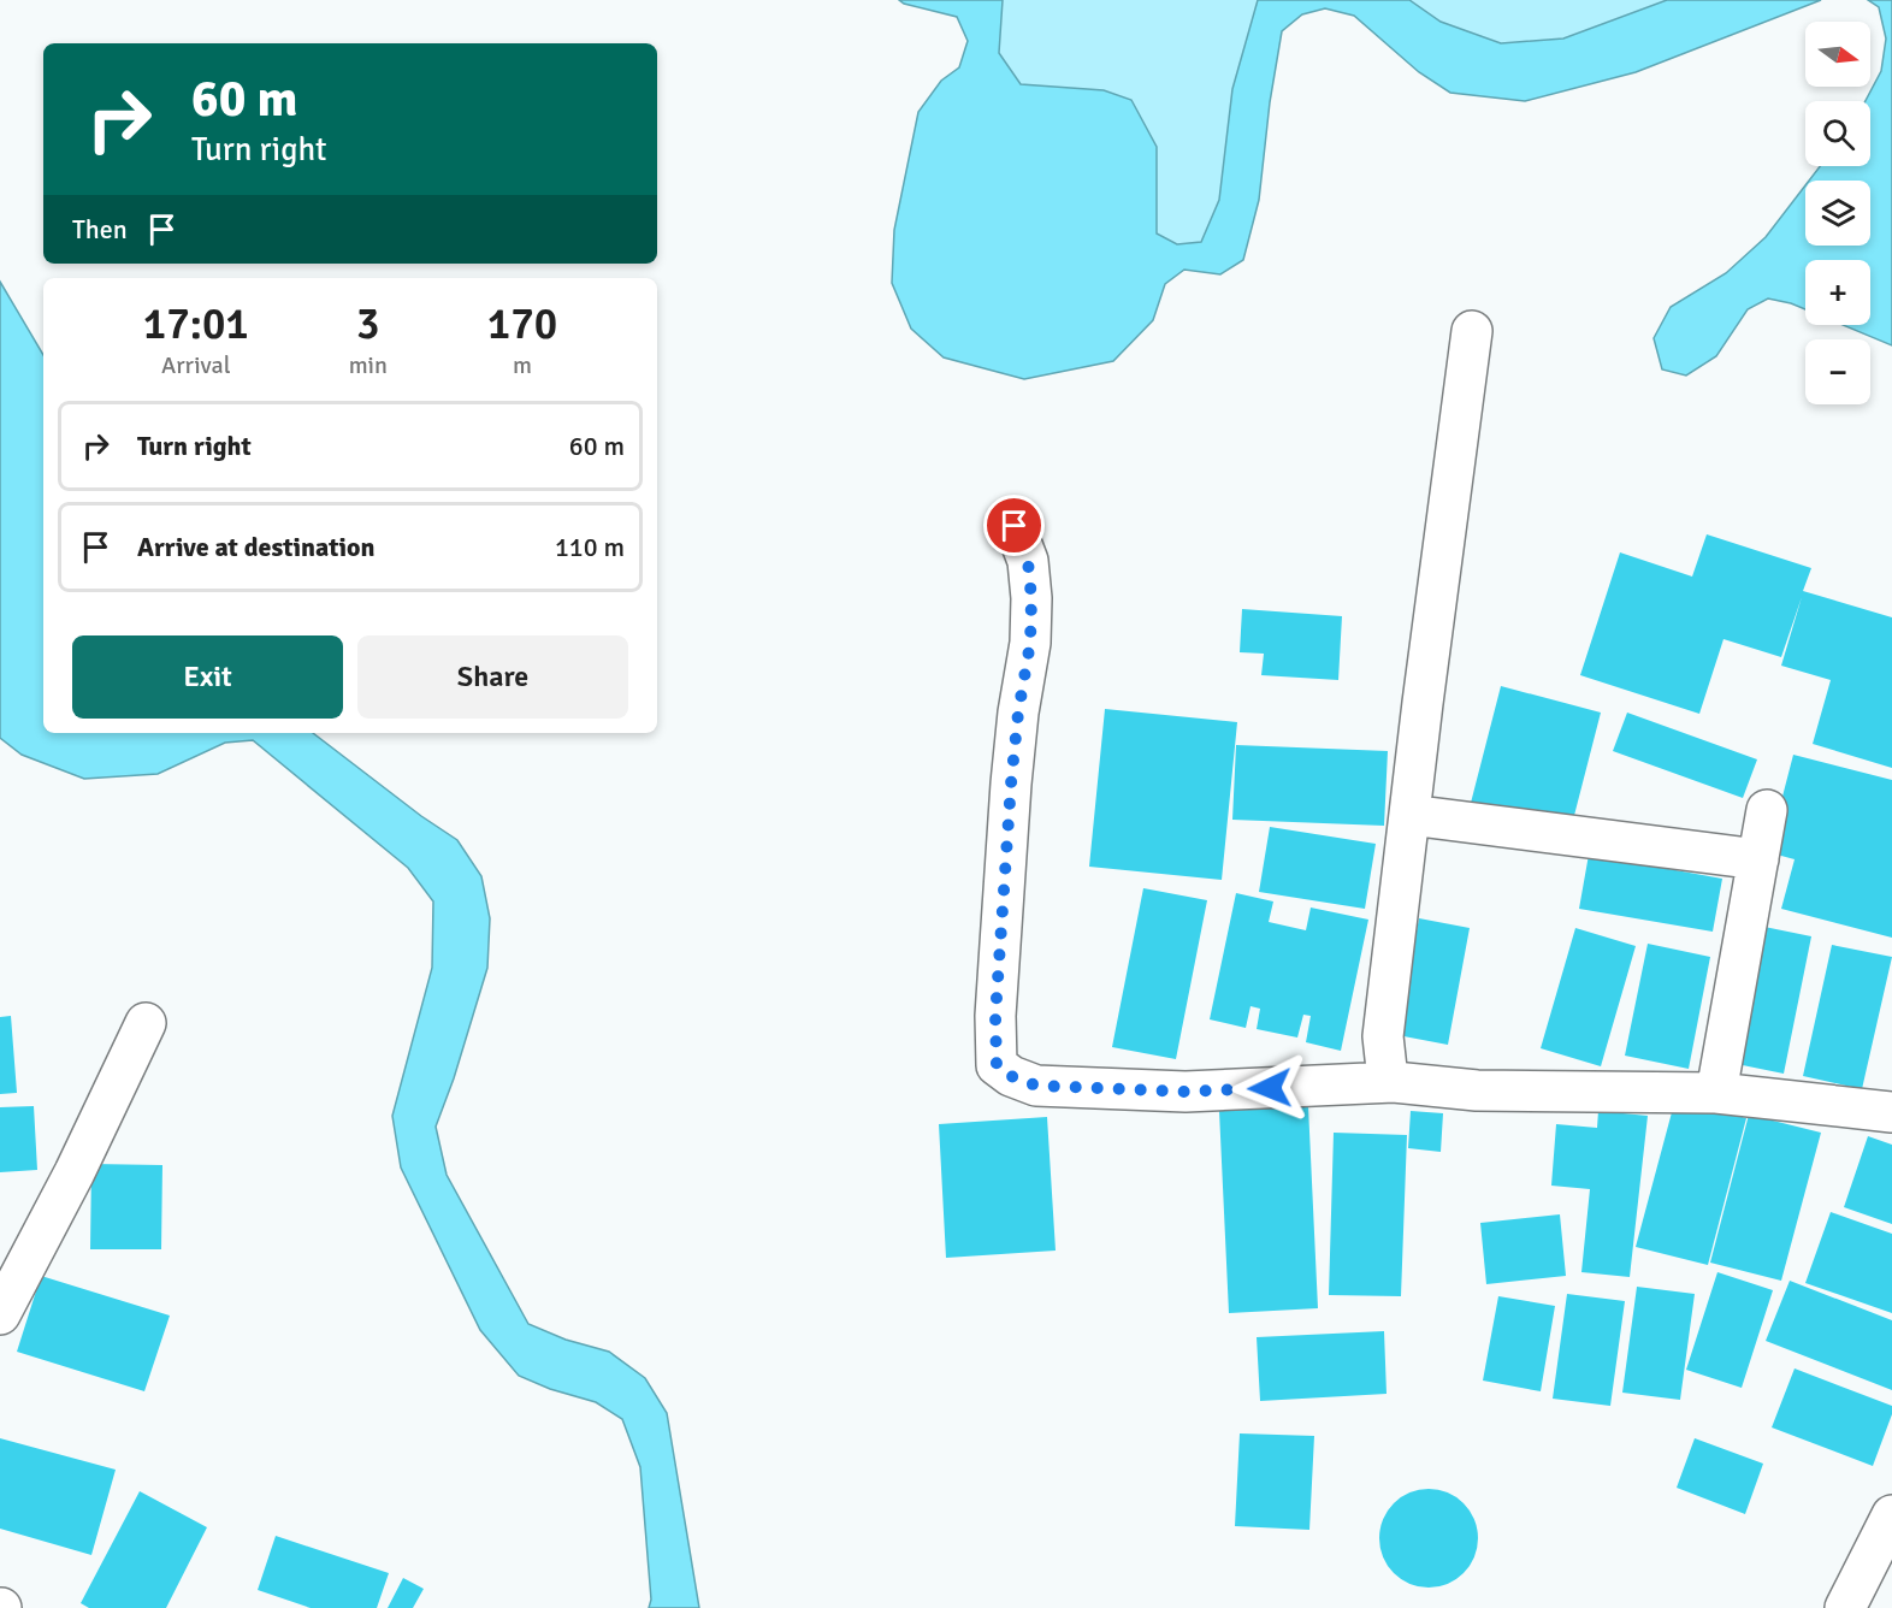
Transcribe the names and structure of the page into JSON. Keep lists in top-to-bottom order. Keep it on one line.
{"north":"right","page":{"map_buttons":["+","−"],"turn":["60 m","Turn right"],"then":"Then","eta":["17:01","Arrival","3","min","170","m"],"list":[{"name":"Turn right","value":"60 m"},{"name":"Arrive at destination","value":"110 m"}],"buttons":["Exit","Share"]}}
